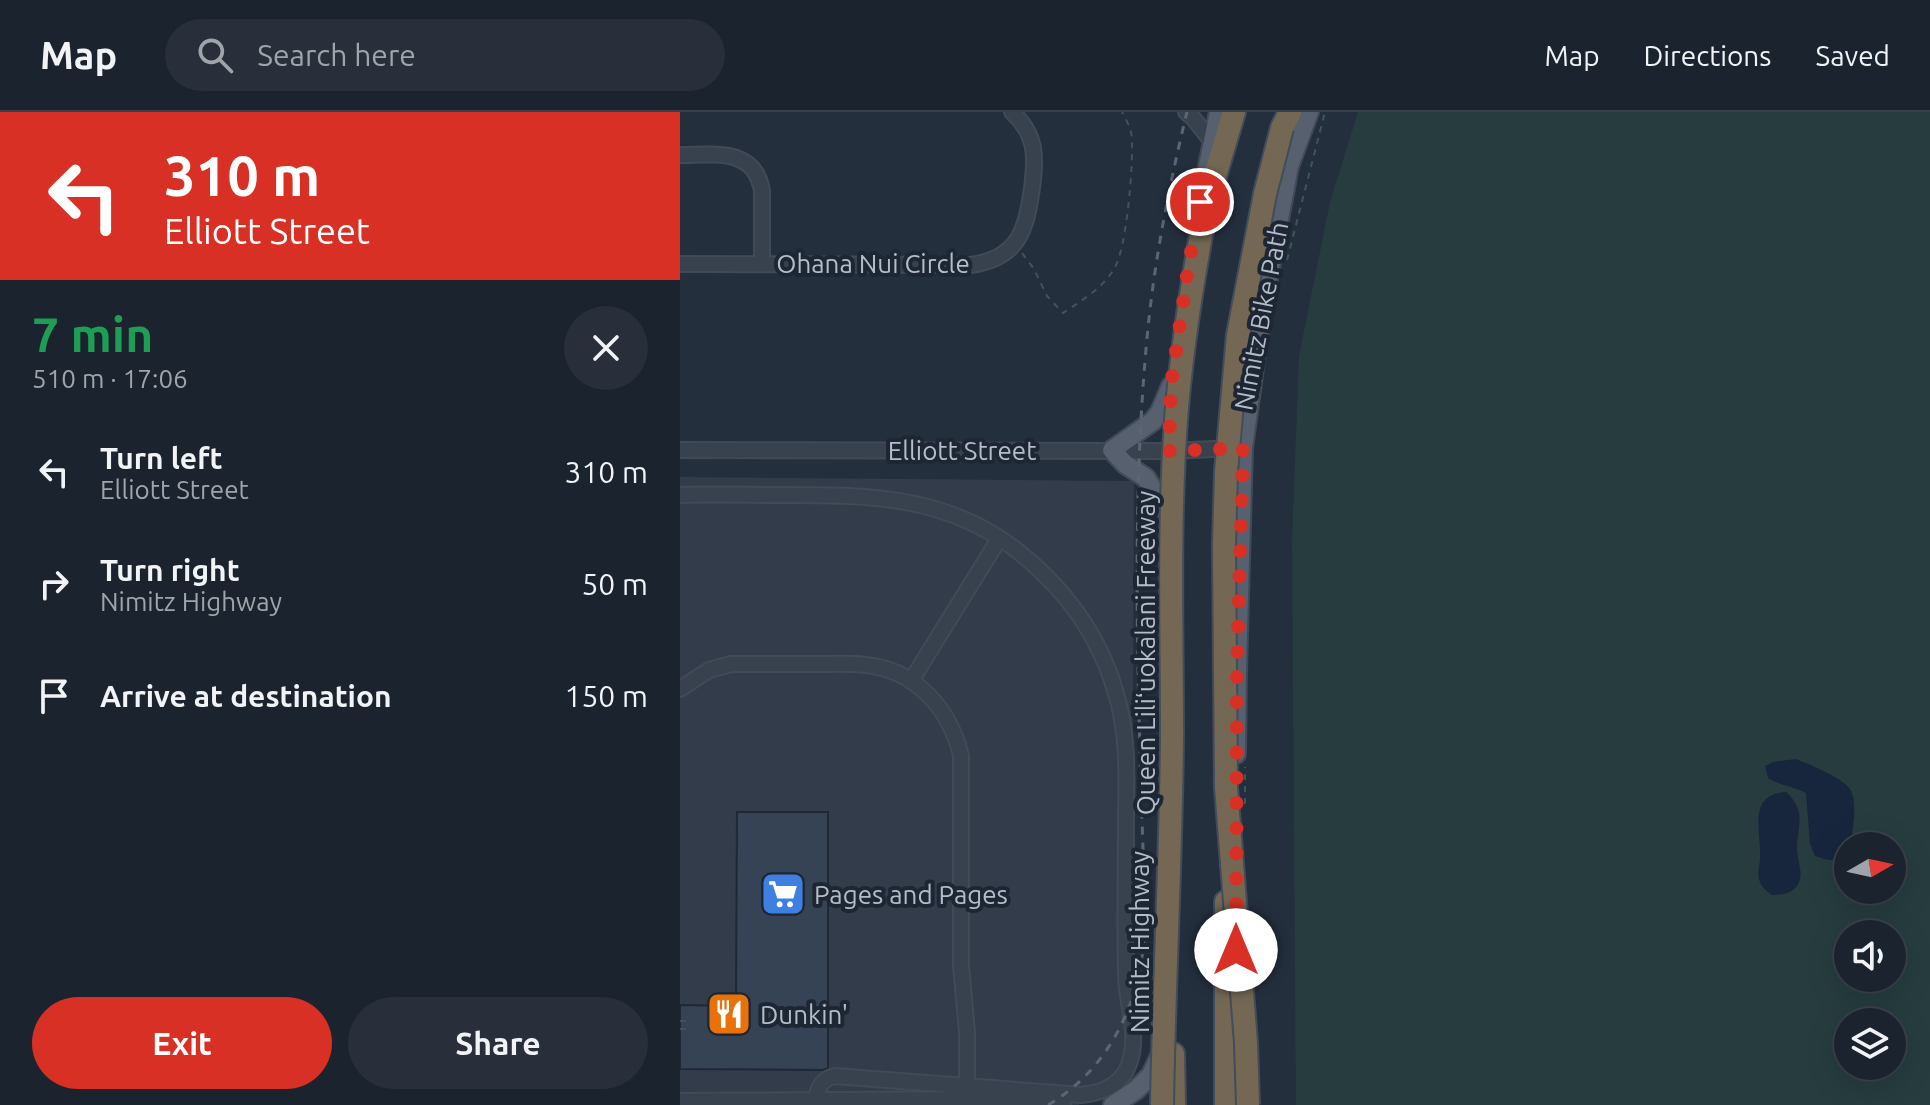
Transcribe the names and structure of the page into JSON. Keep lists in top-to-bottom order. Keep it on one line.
{"streets":{"highway":["Queen Liliʻuokalani Freeway"],"main road":["Nimitz Highway"],"street":["Ohana Nui Circle","Elliott Street"],"path":["Nimitz Bike Path"]},"crossings":[["Elliott Street","Nimitz Highway"]],"places":{"supermarket":["Pages and Pages"],"restaurant":["Dunkin'"]},"north":"right","page":{"header":"Map","search":"Search here","nav":["Map","Directions","Saved"],"turn":["310 m","Elliott Street"],"heading":["7 min","510 m · 17:06"],"list":[{"name":"Turn left","note":"Elliott Street","value":"310 m"},{"name":"Turn right","note":"Nimitz Highway","value":"50 m"},{"name":"Arrive at destination","value":"150 m"}],"buttons":["Exit","Share"]}}
